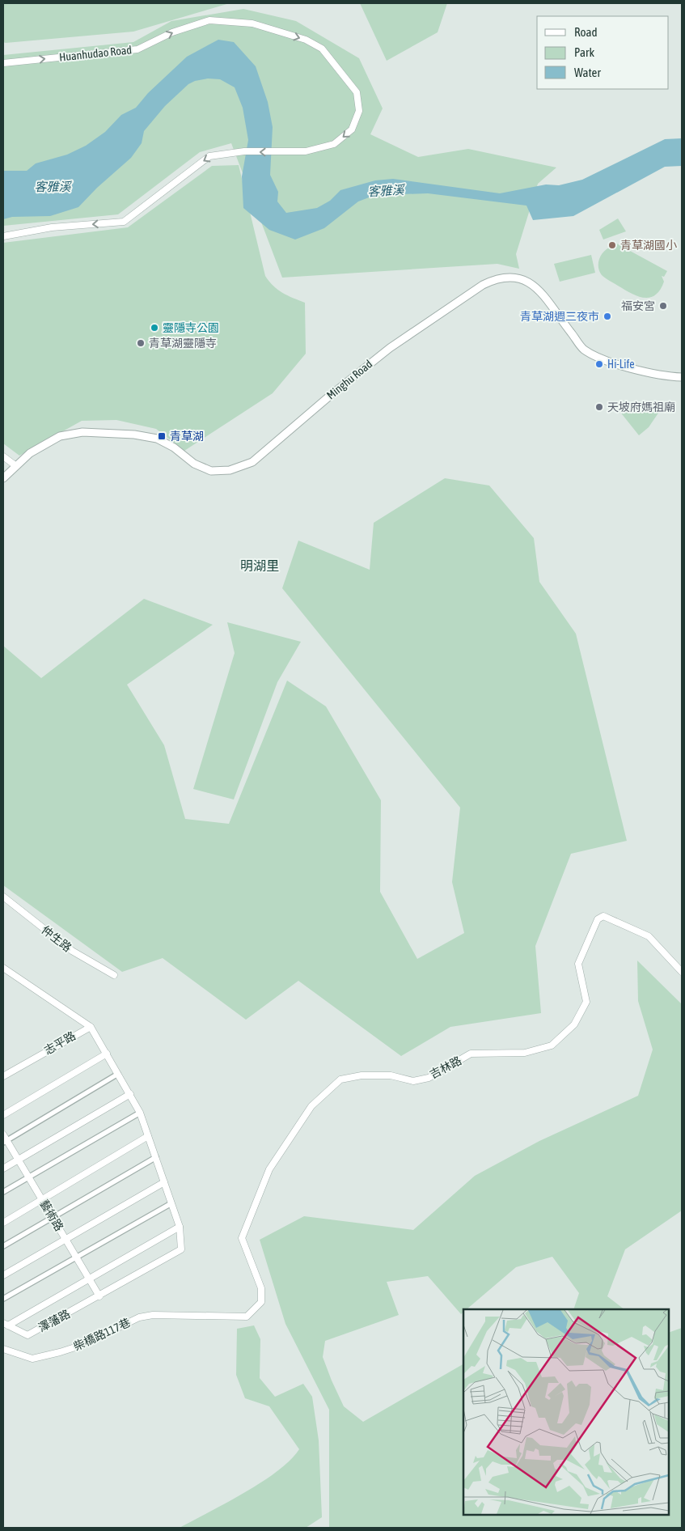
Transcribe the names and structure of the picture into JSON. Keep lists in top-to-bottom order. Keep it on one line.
{"streets":{"street":["Huanhudao Road","Minghu Road","仲生路","志平路","吉林路","藝術路","澤藩路","柴橋路117巷"]},"crossings":[["吉林路","柴橋路117巷"],["藝術路","澤藩路"]],"districts":["明湖里"],"water":["客雅溪"],"places":{"other":["青草湖國小","福安宮","青草湖週三夜市","靈隱寺公園","青草湖靈隱寺","Hi-Life","天坡府媽祖廟"],"transit":["青草湖"]},"legend":["Road","Park","Water"]}
